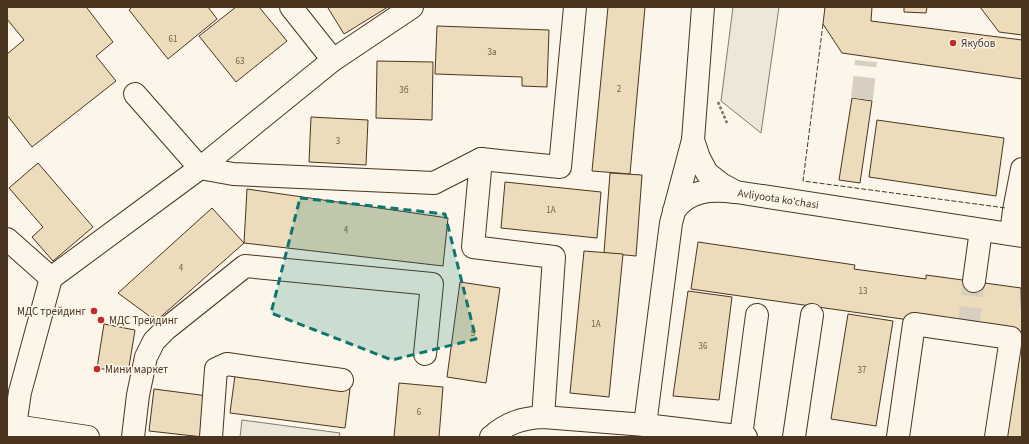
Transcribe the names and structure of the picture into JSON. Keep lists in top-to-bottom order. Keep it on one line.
{"streets":{"street":["Avliyoota ko'chasi"]},"places":["Якубов","МДС трейдинг","МДС Трейдинг","Мини маркет"],"house_numbers":["61","3а","63","2","3б","3","1А","4","4","13","1А","5","36","37","6"]}
